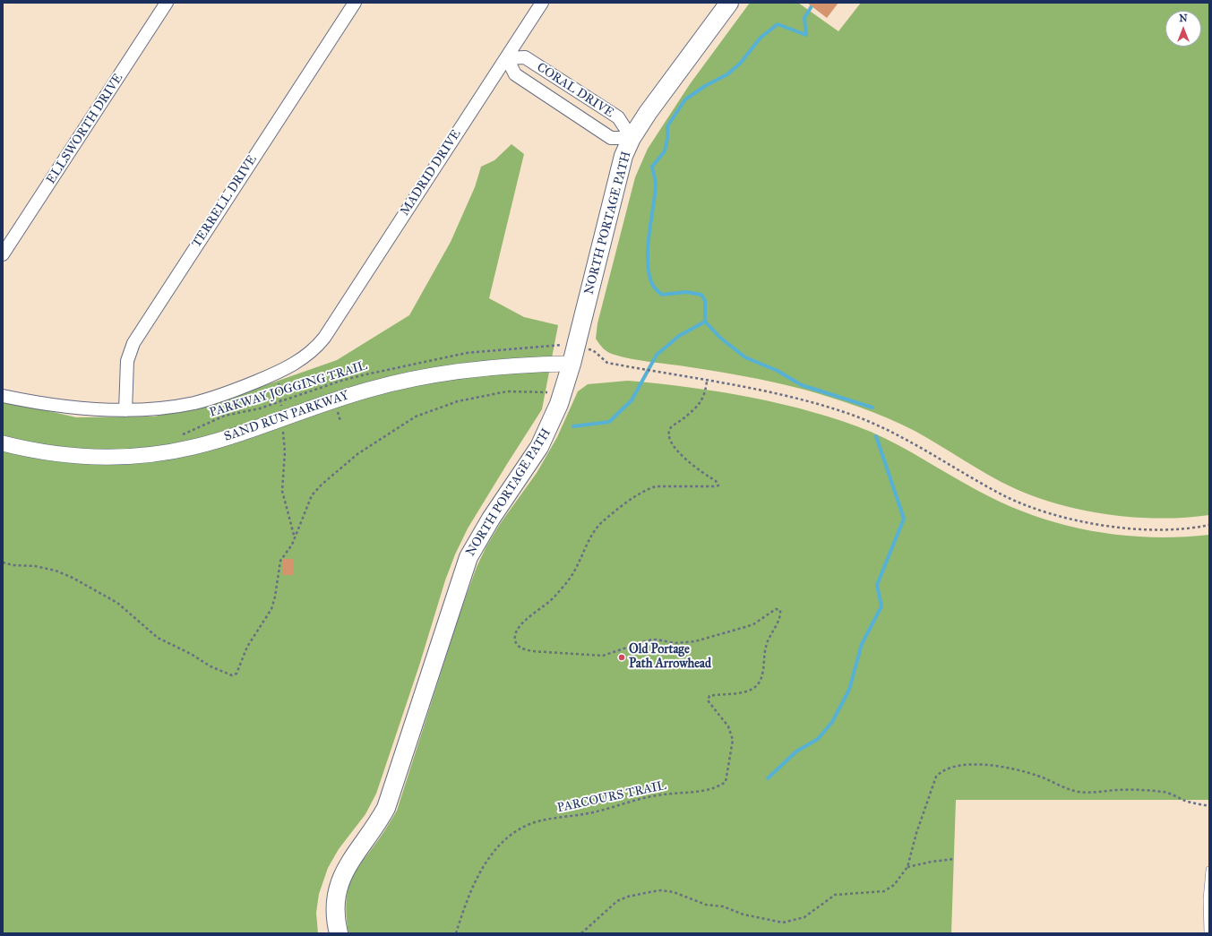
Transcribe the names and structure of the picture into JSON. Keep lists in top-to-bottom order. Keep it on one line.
{"streets":{"main road":["NORTH PORTAGE PATH"],"street":["CORAL DRIVE","ELLSWORTH DRIVE","MADRID DRIVE","TERRELL DRIVE","SAND RUN PARKWAY"],"path":["PARKWAY JOGGING TRAIL","PARCOURS TRAIL"]},"crossings":[["CORAL DRIVE","MADRID DRIVE"],["CORAL DRIVE","NORTH PORTAGE PATH"],["MADRID DRIVE","TERRELL DRIVE"],["NORTH PORTAGE PATH","SAND RUN PARKWAY"]],"places":["Old Portage Path Arrowhead"],"north":"top"}
